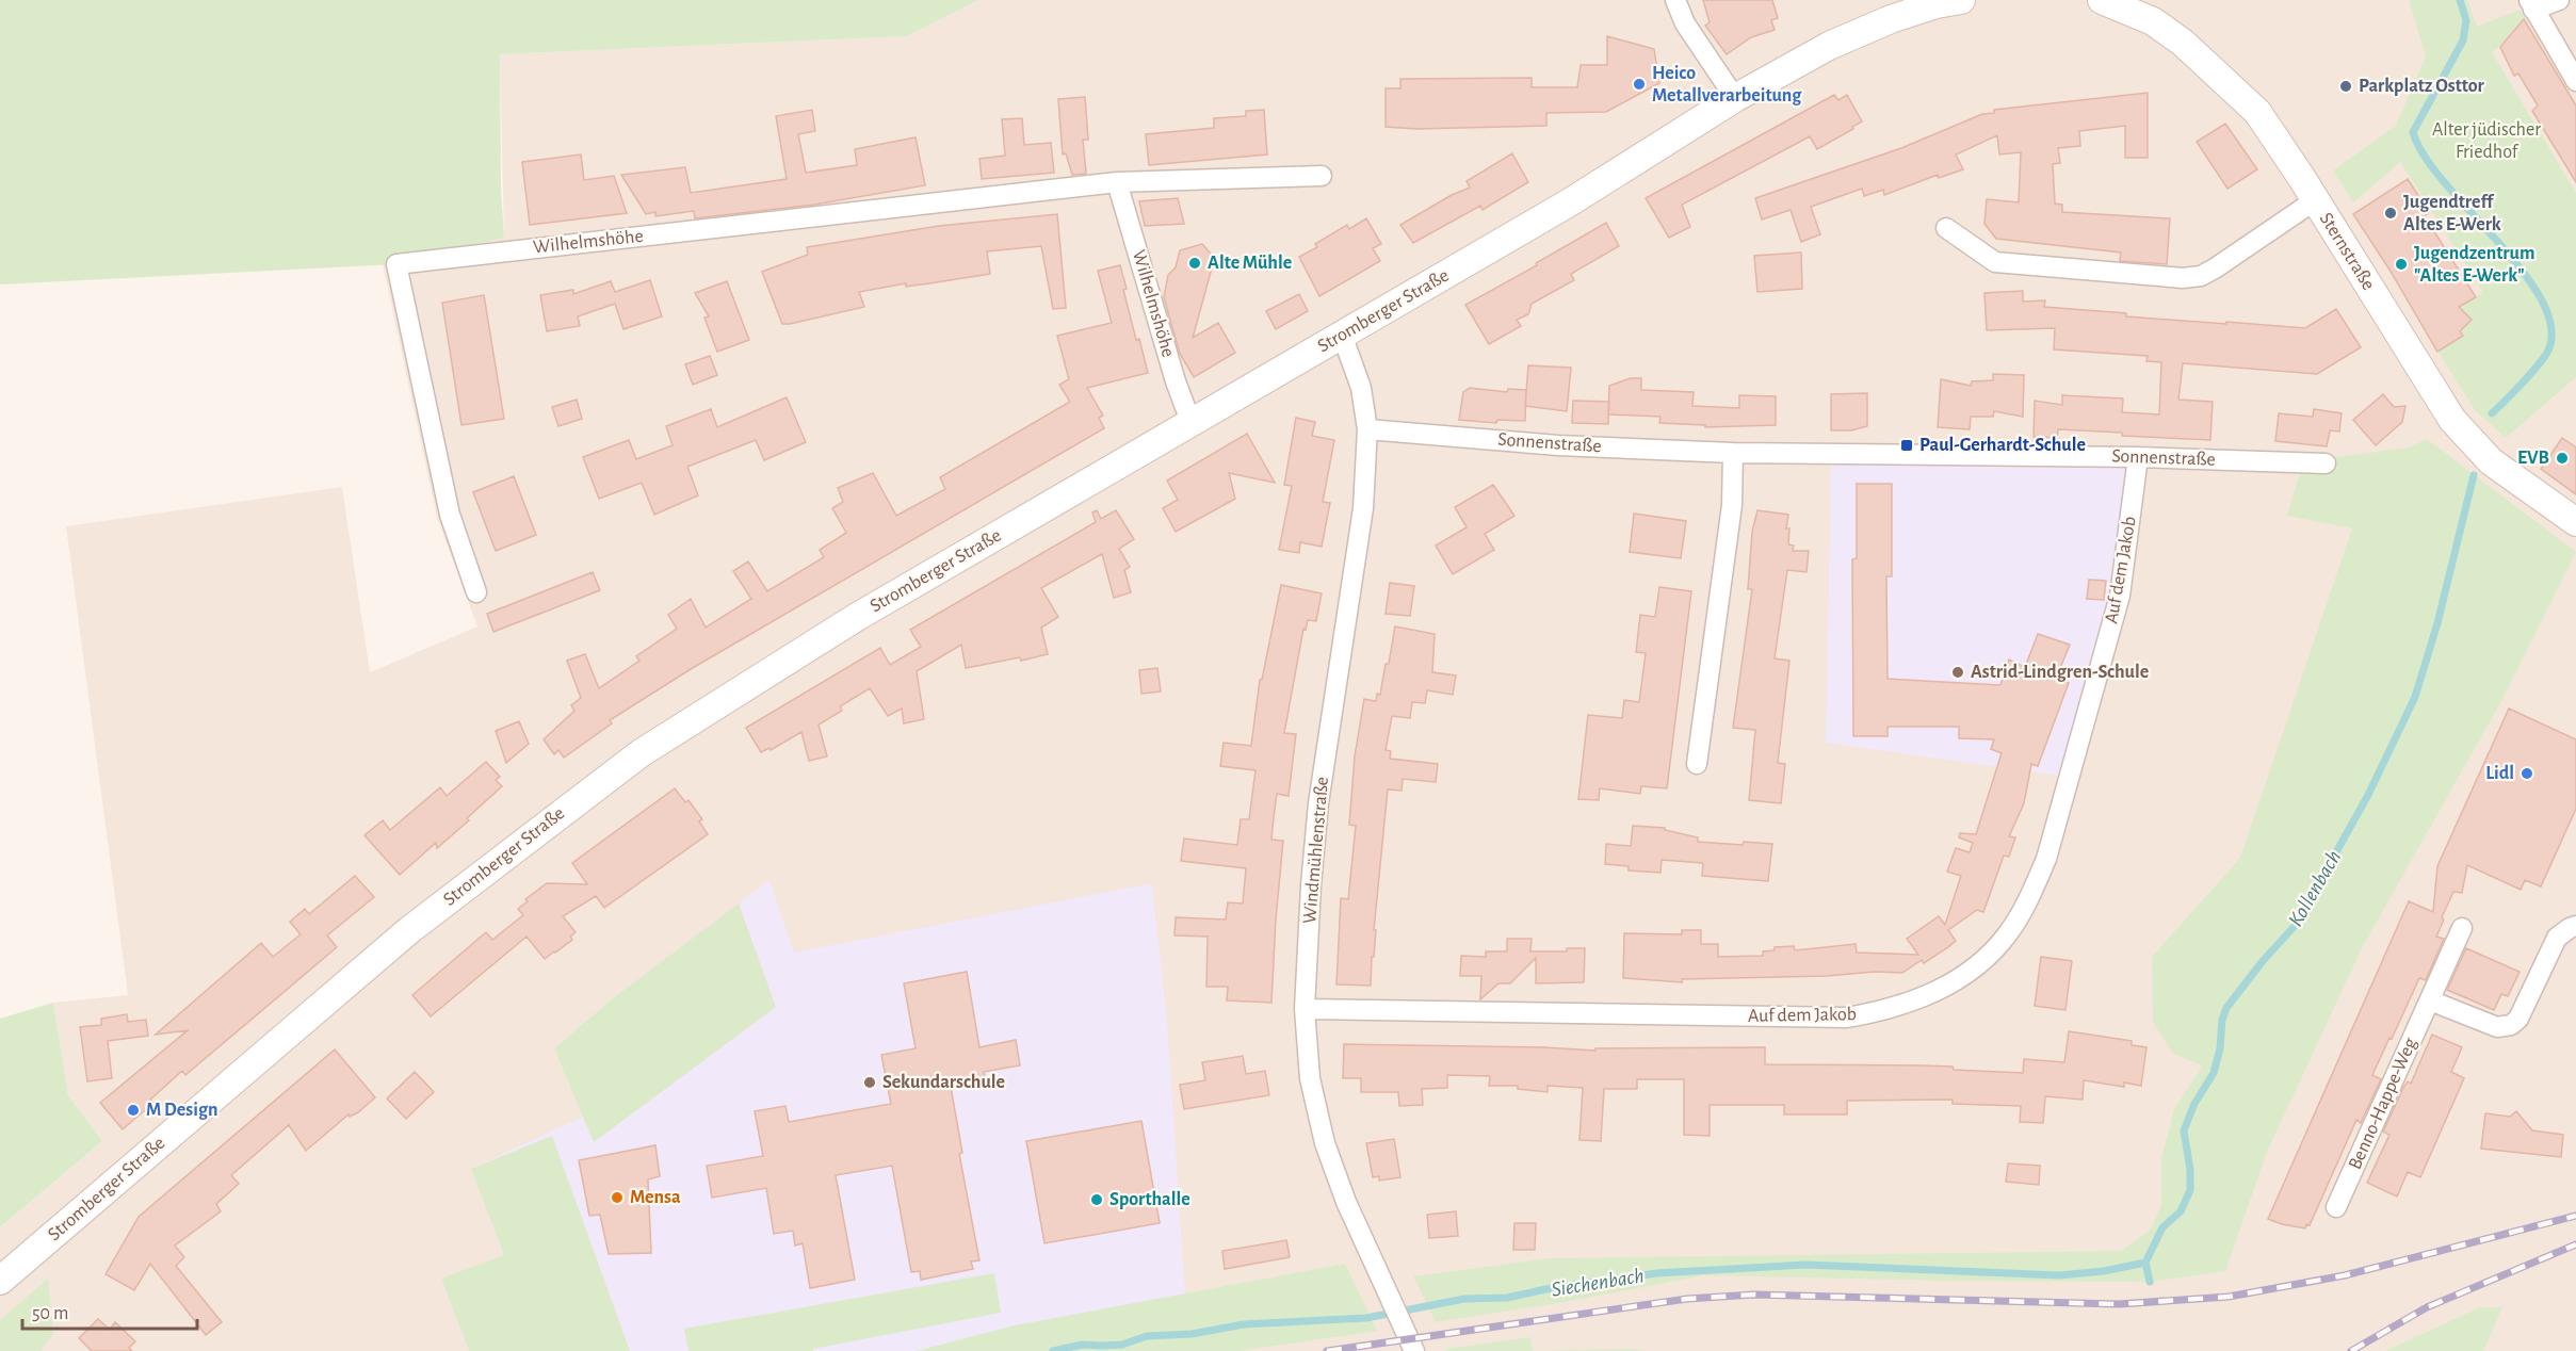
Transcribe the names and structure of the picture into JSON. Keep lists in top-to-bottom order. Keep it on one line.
{"streets":{"main road":["Sternstraße","Stromberger Straße"],"street":["Wilhelmshöhe","Sonnenstraße","Auf dem Jakob","Windmühlenstraße","Benno-Happe-Weg"]},"crossings":[["Wilhelmshöhe","Stromberger Straße"],["Stromberger Straße","Windmühlenstraße"],["Sonnenstraße","Auf dem Jakob"],["Sonnenstraße","Windmühlenstraße"],["Auf dem Jakob","Windmühlenstraße"]],"water":["Kollenbach","Siechenbach"],"parks":["Alter jüdischer Friedhof"],"places":{"other":["Heico Metallverarbeitung","Parkplatz Osttor","Jugendtreff Altes E-Werk","Alte Mühle","Jugendzentrum \"Altes E-Werk\"","EVB","Astrid-Lindgren-Schule","Lidl","Sekundarschule","M Design","Mensa","Sporthalle"],"transit":["Paul-Gerhardt-Schule"]},"scale_bar":"50 m"}
